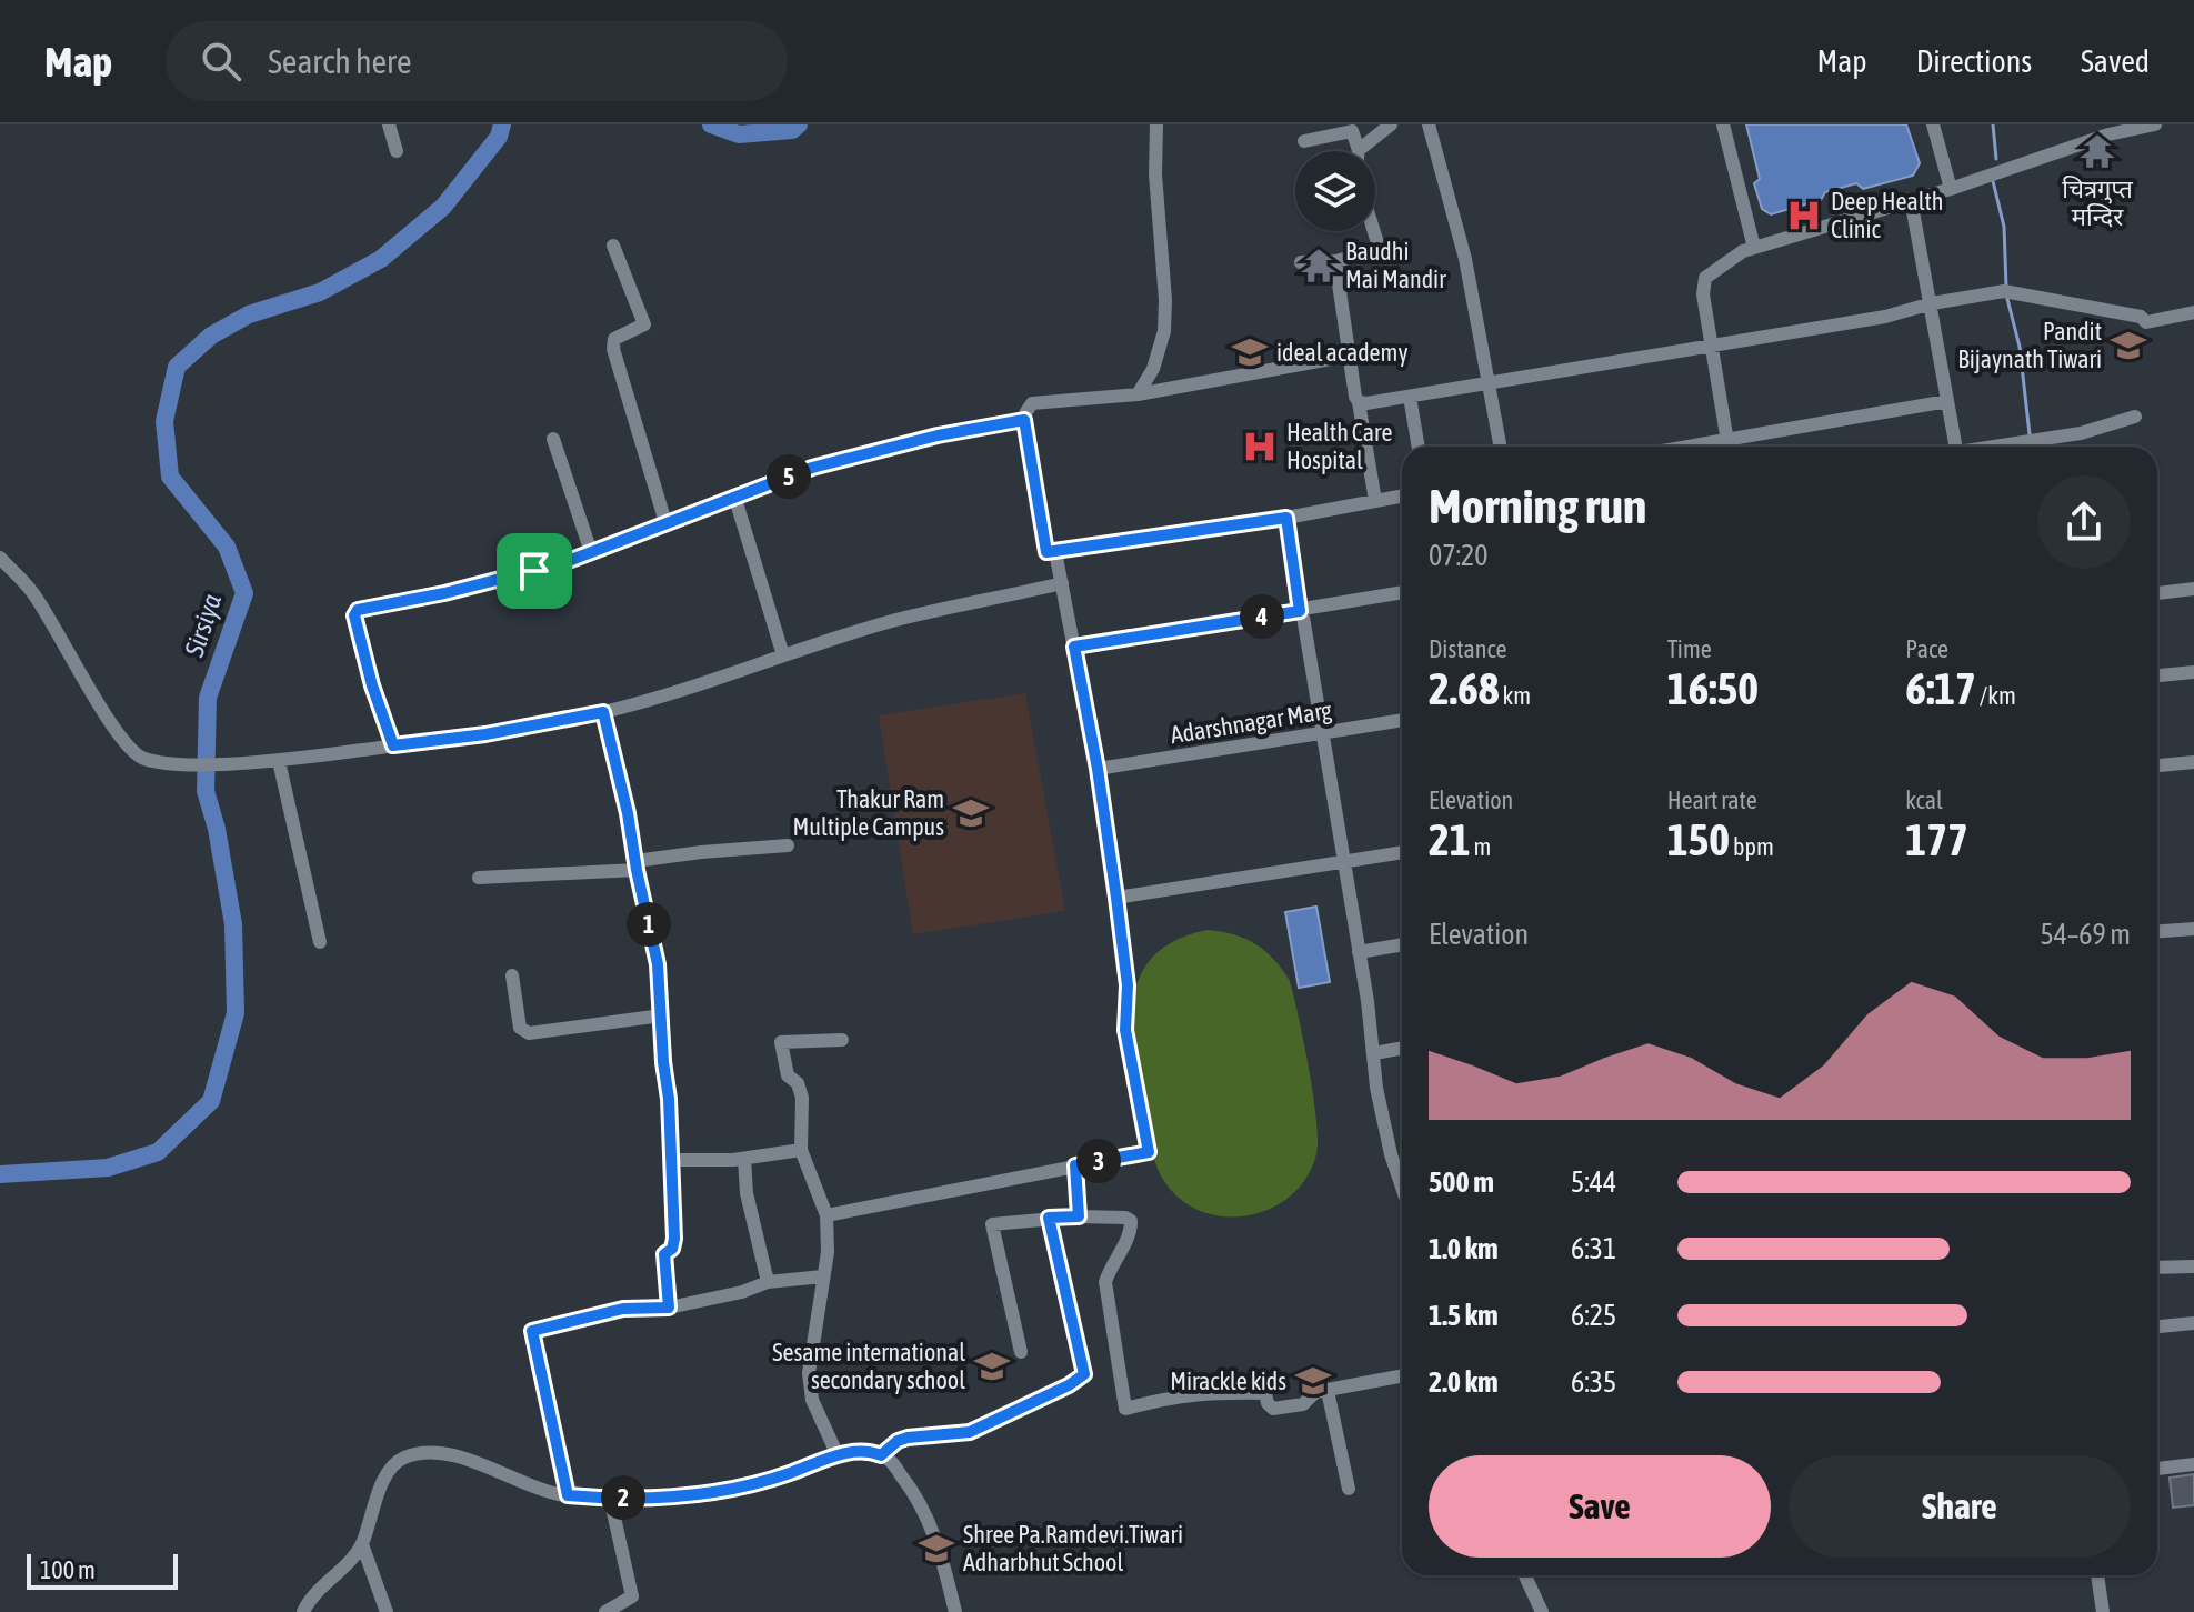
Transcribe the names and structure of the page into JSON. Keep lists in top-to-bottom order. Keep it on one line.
{"streets":{"street":["Adarshnagar Marg"]},"water":["Sirsiya"],"places":{"temple":["चित्रगुप्त मन्दिर","Baudhi Mai Mandir"],"hospital":["Deep Health Clinic","Health Care Hospital"],"school or university":["Pandit Bijaynath Tiwari","ideal academy","Thakur Ram Multiple Campus","Sesame international secondary school","Mirackle kids","Shree Pa.Ramdevi.Tiwari Adharbhut School"]},"scale_bar":"100 m","page":{"header":"Map","search":"Search here","nav":["Map","Directions","Saved"],"heading":["Morning run","07:20"],"pins":["5","4","1","3","2"],"stats":[["Distance","2.68 km"],["Time","16:50"],["Pace","6:17 /km"],["Elevation","21 m"],["Heart rate","150 bpm"],["kcal","177"]],"chart":["Elevation","54–69 m"],"list":[{"name":"500 m","note":"5:44"},{"name":"1.0 km","note":"6:31"},{"name":"1.5 km","note":"6:25"},{"name":"2.0 km","note":"6:35"}],"buttons":["Save","Share"],"scale":"100 m"}}
